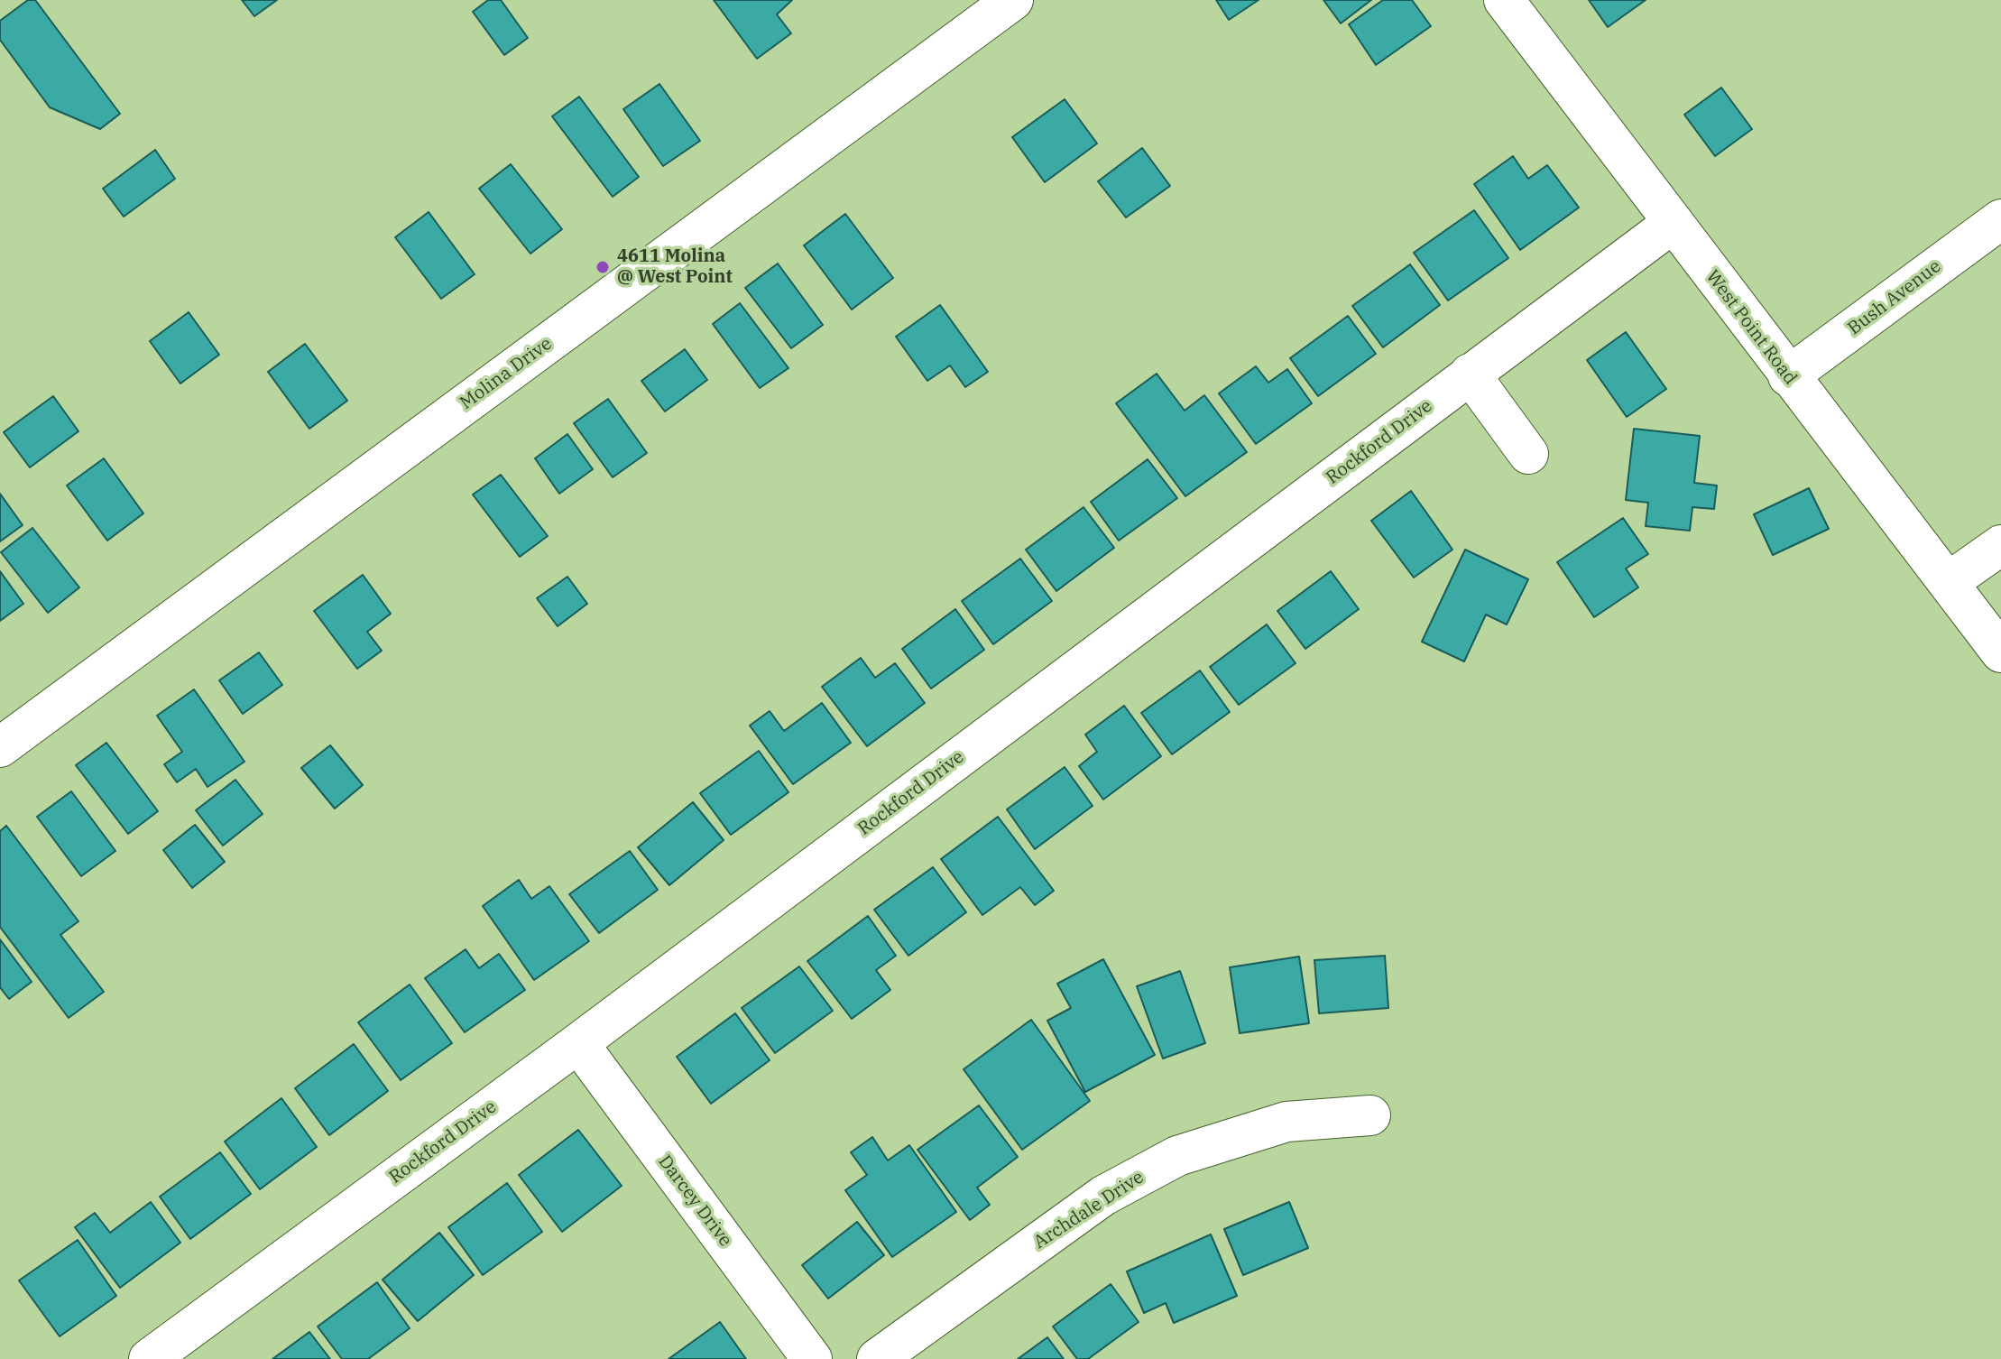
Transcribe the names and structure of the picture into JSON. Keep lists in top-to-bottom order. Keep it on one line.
{"streets":{"street":["Bush Avenue","West Point Road","Molina Drive","Rockford Drive","Darcey Drive","Archdale Drive"]},"crossings":[["Bush Avenue","West Point Road"],["West Point Road","Rockford Drive"],["Rockford Drive","Darcey Drive"]],"places":["4611 Molina @ West Point"]}
